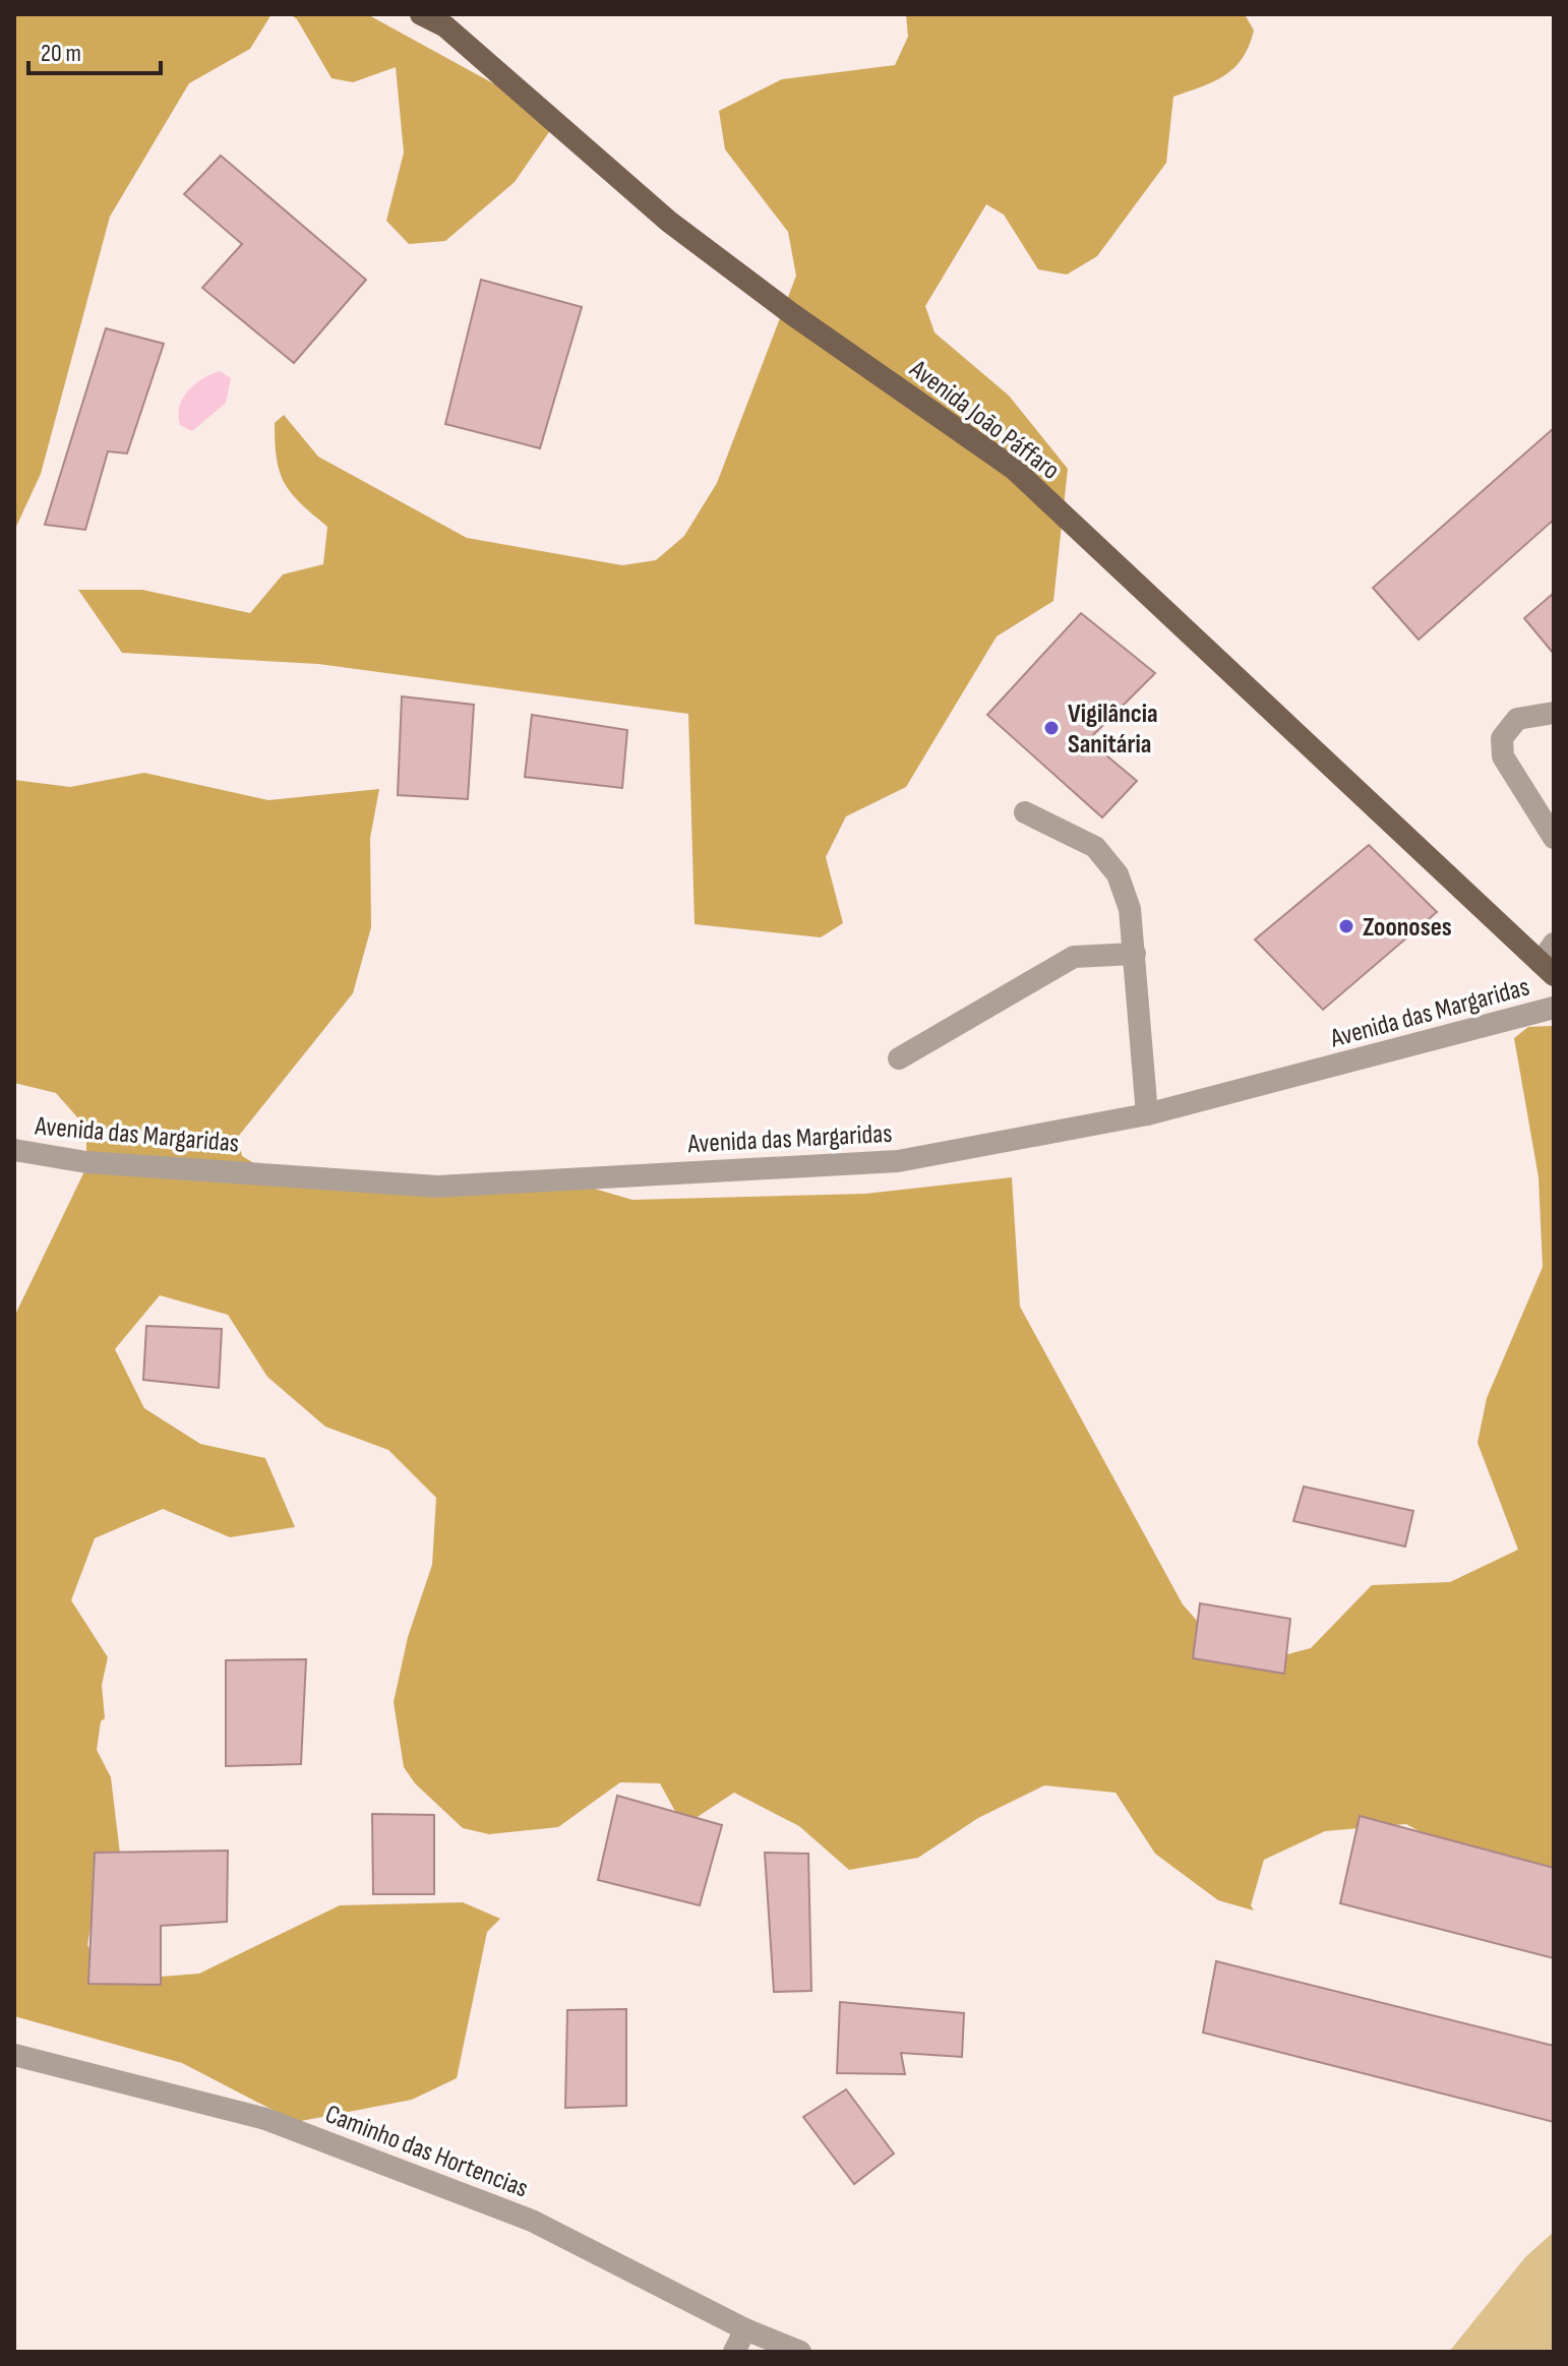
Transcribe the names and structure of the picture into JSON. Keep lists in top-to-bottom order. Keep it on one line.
{"streets":{"main road":["Avenida João Páffaro"],"street":["Avenida das Margaridas","Caminho das Hortencias"]},"places":["Vigilância Sanitária","Zoonoses"],"scale_bar":"20 m"}
